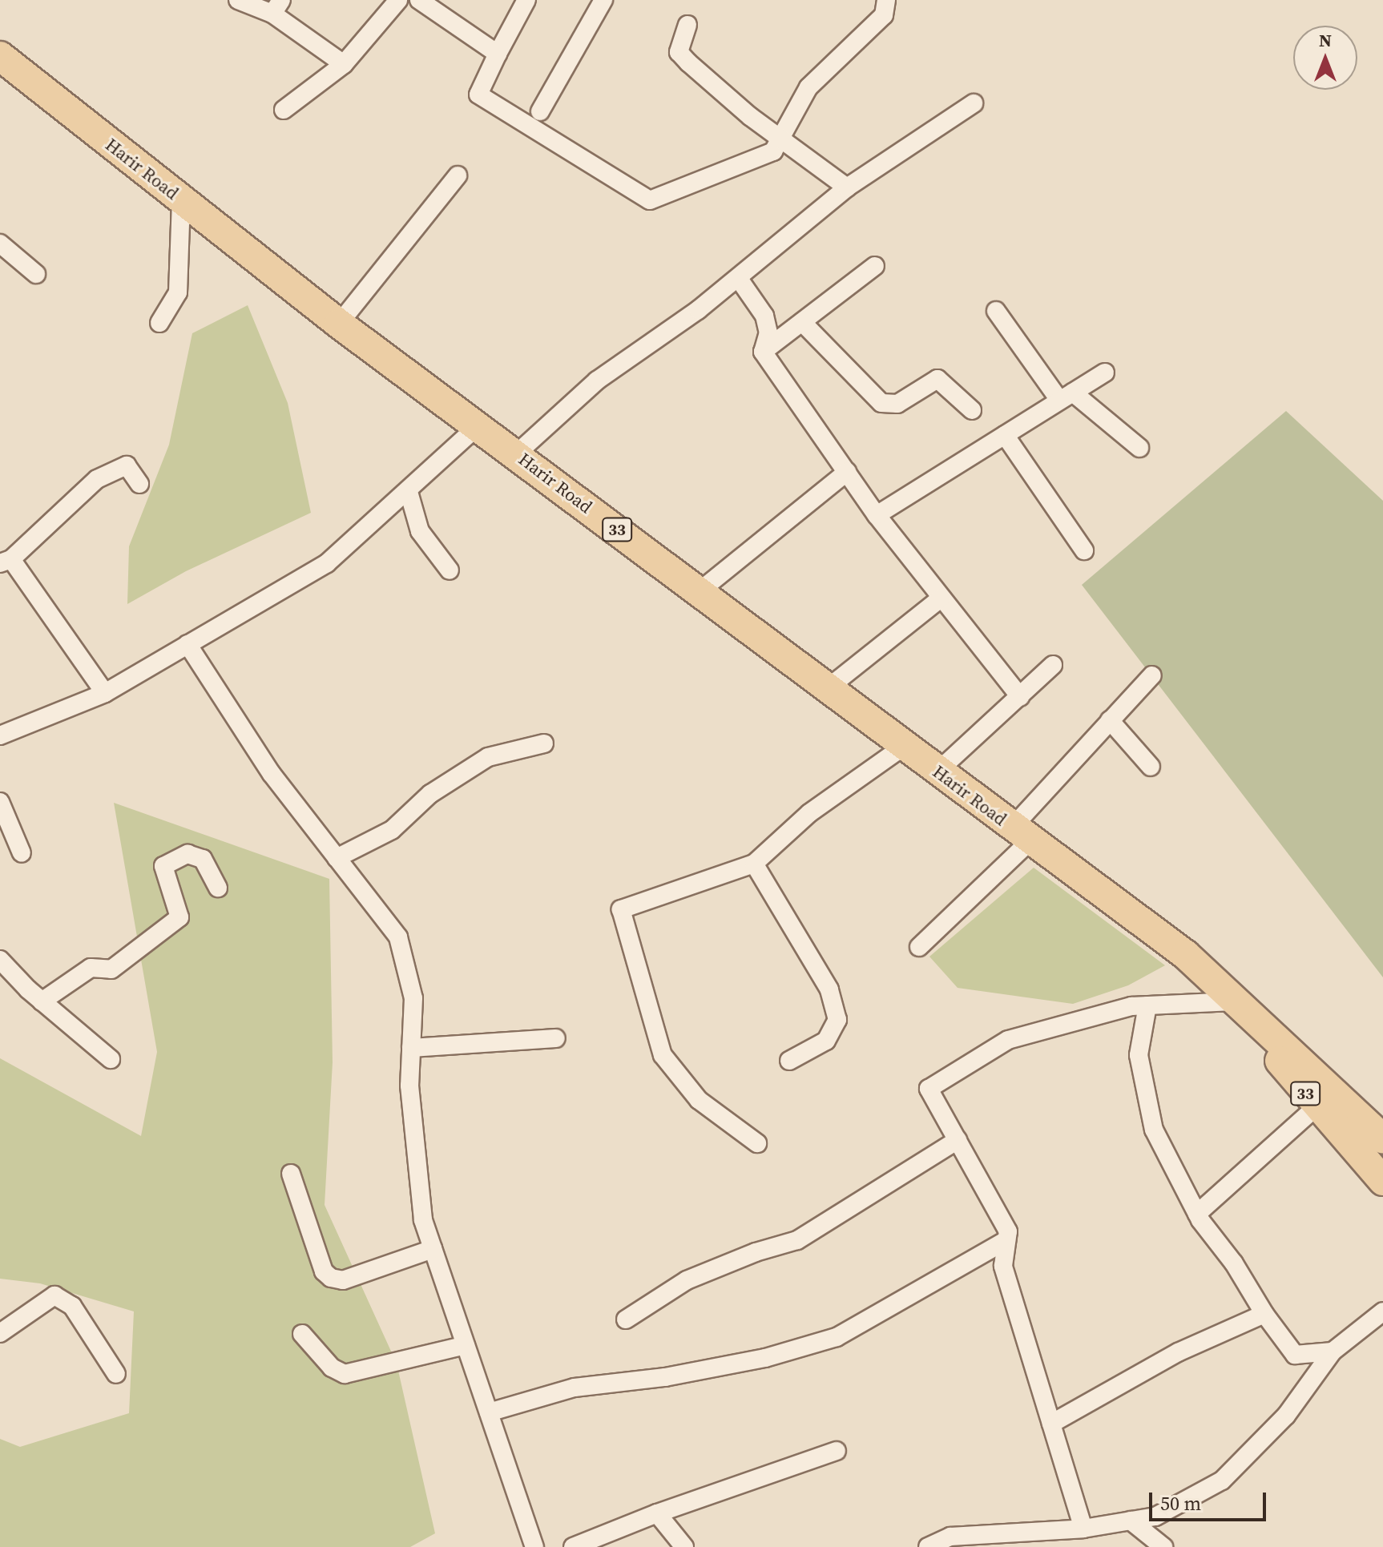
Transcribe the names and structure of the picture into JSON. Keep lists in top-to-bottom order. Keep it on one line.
{"streets":{"main road":["Harir Road","33"]},"crossings":[["Harir Road","33"]],"scale_bar":"50 m","north":"top"}
